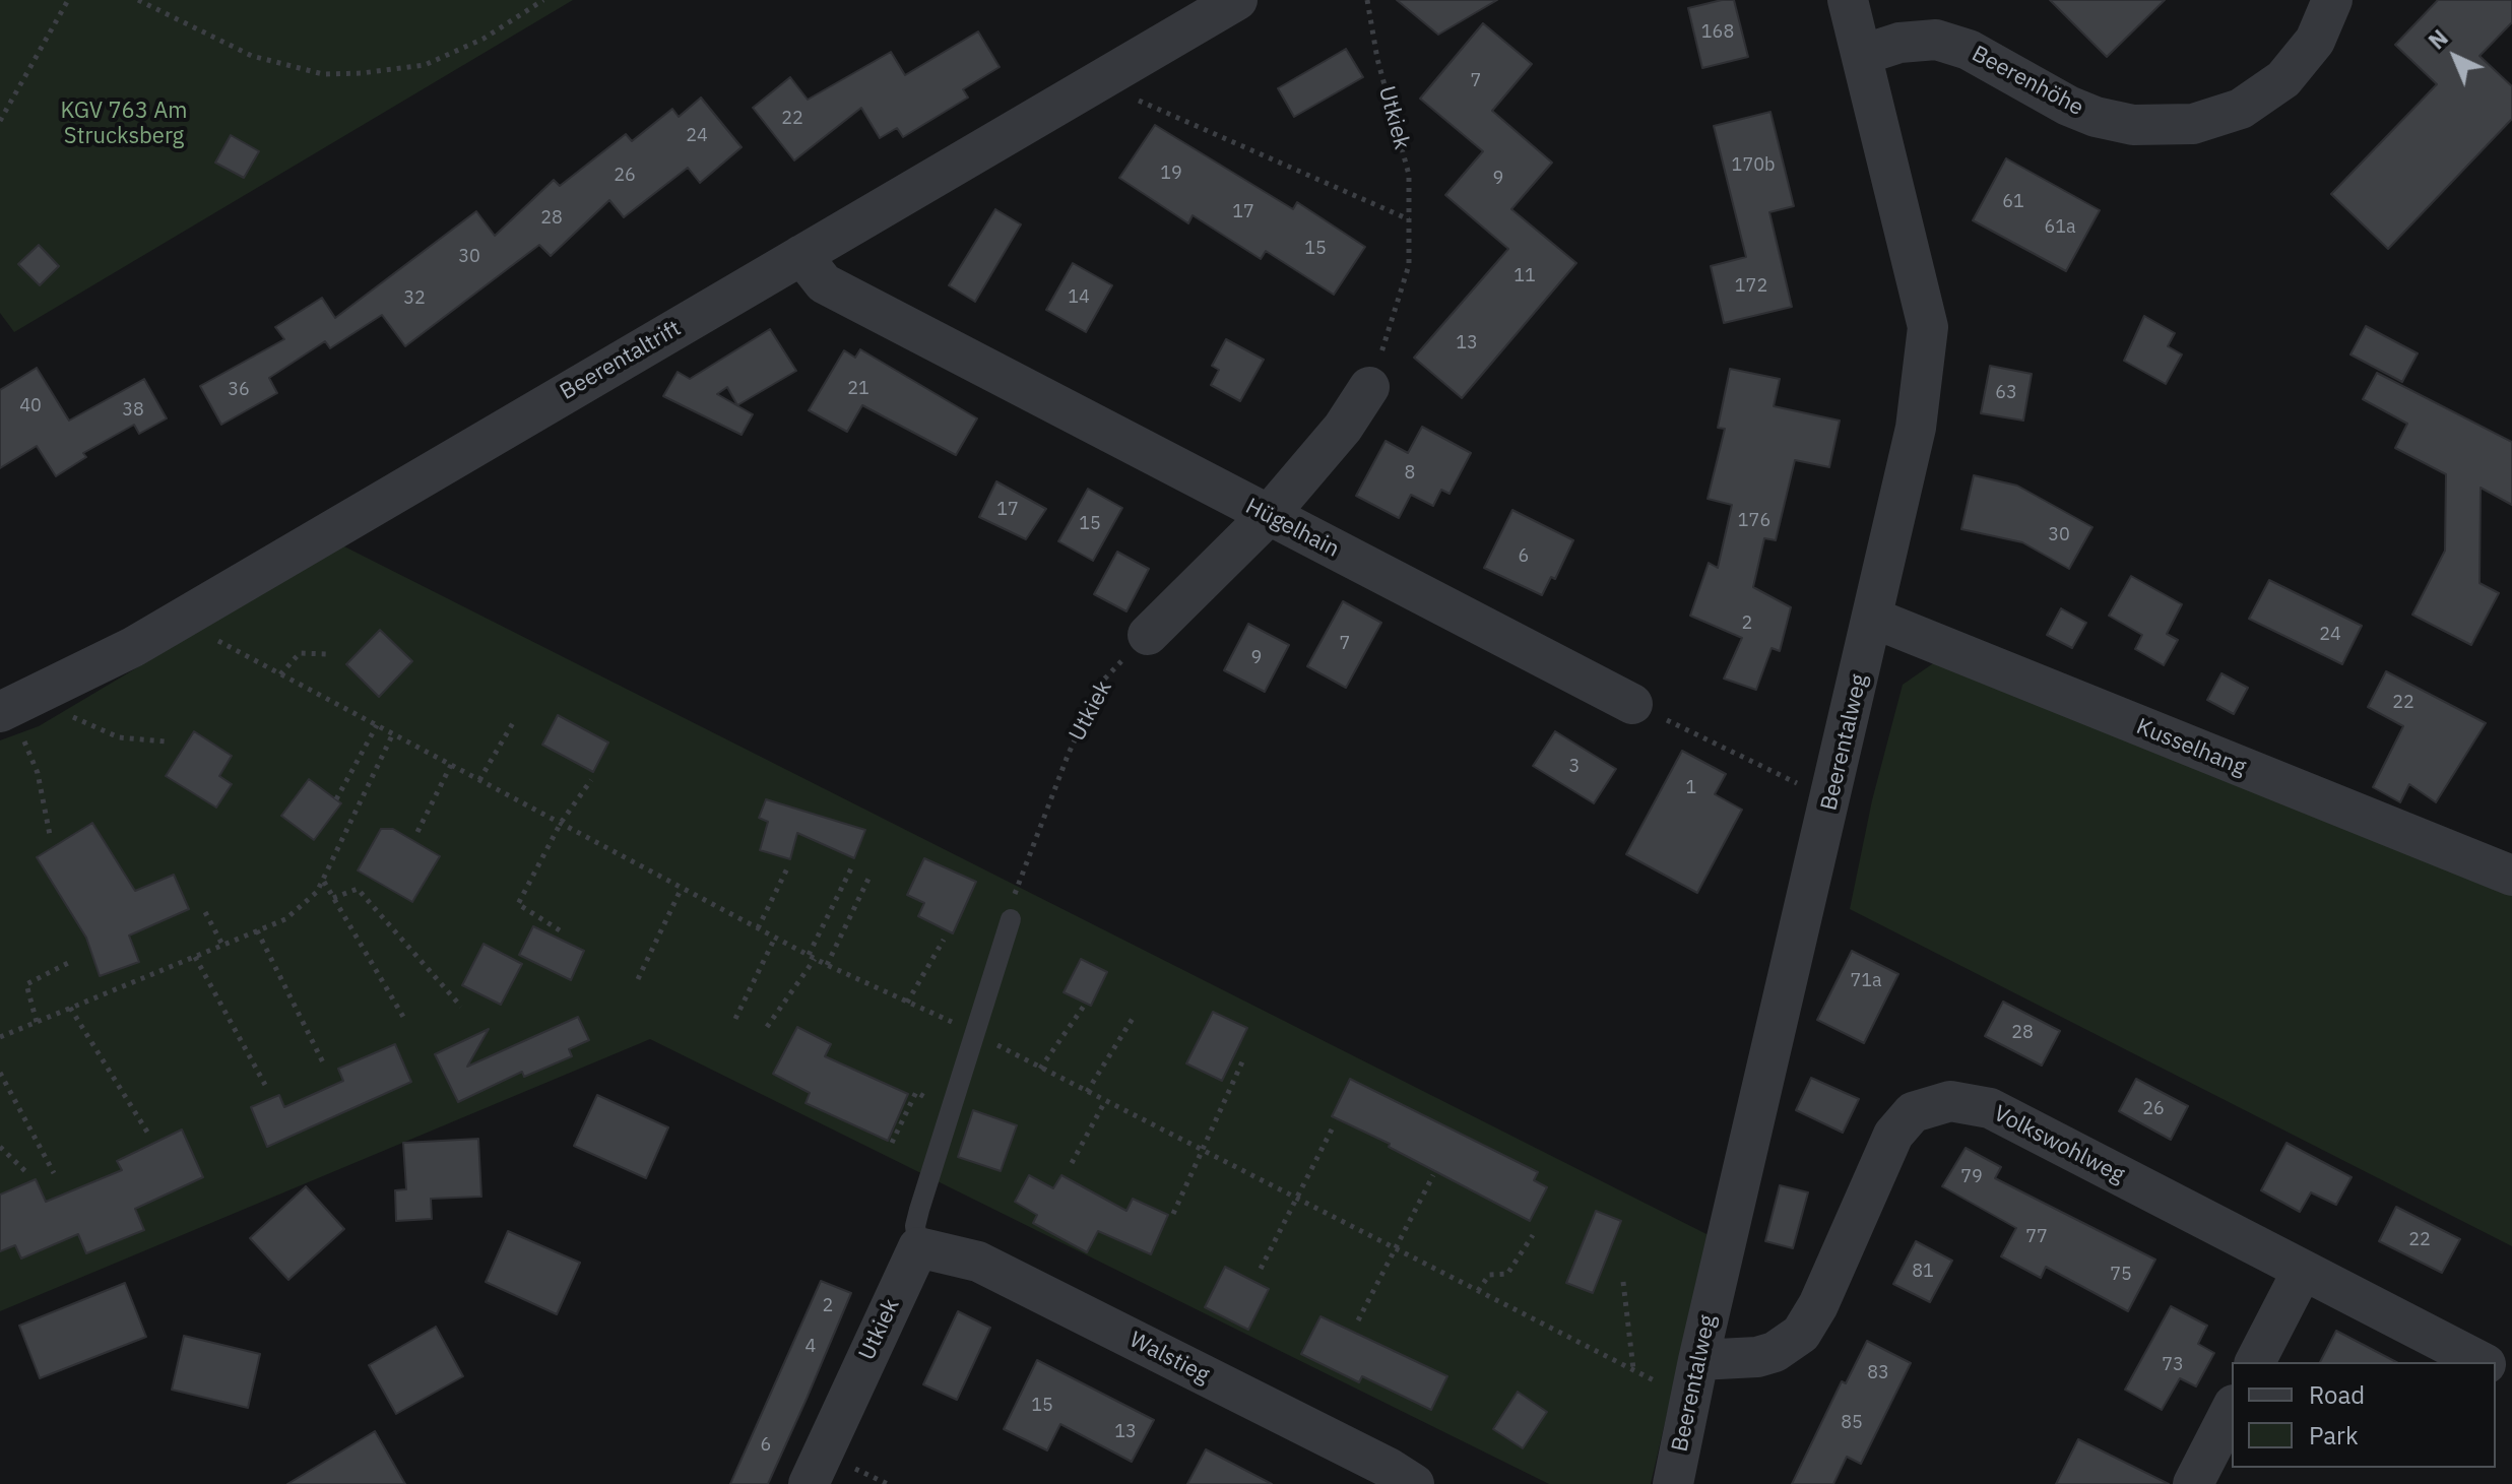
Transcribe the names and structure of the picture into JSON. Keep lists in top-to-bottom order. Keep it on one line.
{"streets":{"street":["Beerenhöhe","Utkiek","Beerentaltrift","Hügelhain","Beerentalweg","Kusselhang","Volkswohlweg","Walstieg"]},"crossings":[["Beerenhöhe","Beerentalweg"],["Utkiek","Walstieg"],["Beerentaltrift","Hügelhain"],["Beerentalweg","Kusselhang"],["Beerentalweg","Volkswohlweg"]],"parks":["KGV 763 Am Strucksberg"],"house_numbers":["168","7","22","24","170b","19","26","9","61","17","28","61a","15","30","11","172","14","32","13","21","36","63","40","38","8","17","176","15","30","6","2","24","7","9","22","3","1","71a","28","26","79","77","22","81","75","2","4","73","83","15","85","13","6"],"legend":["Road","Park"],"north":"top left"}
